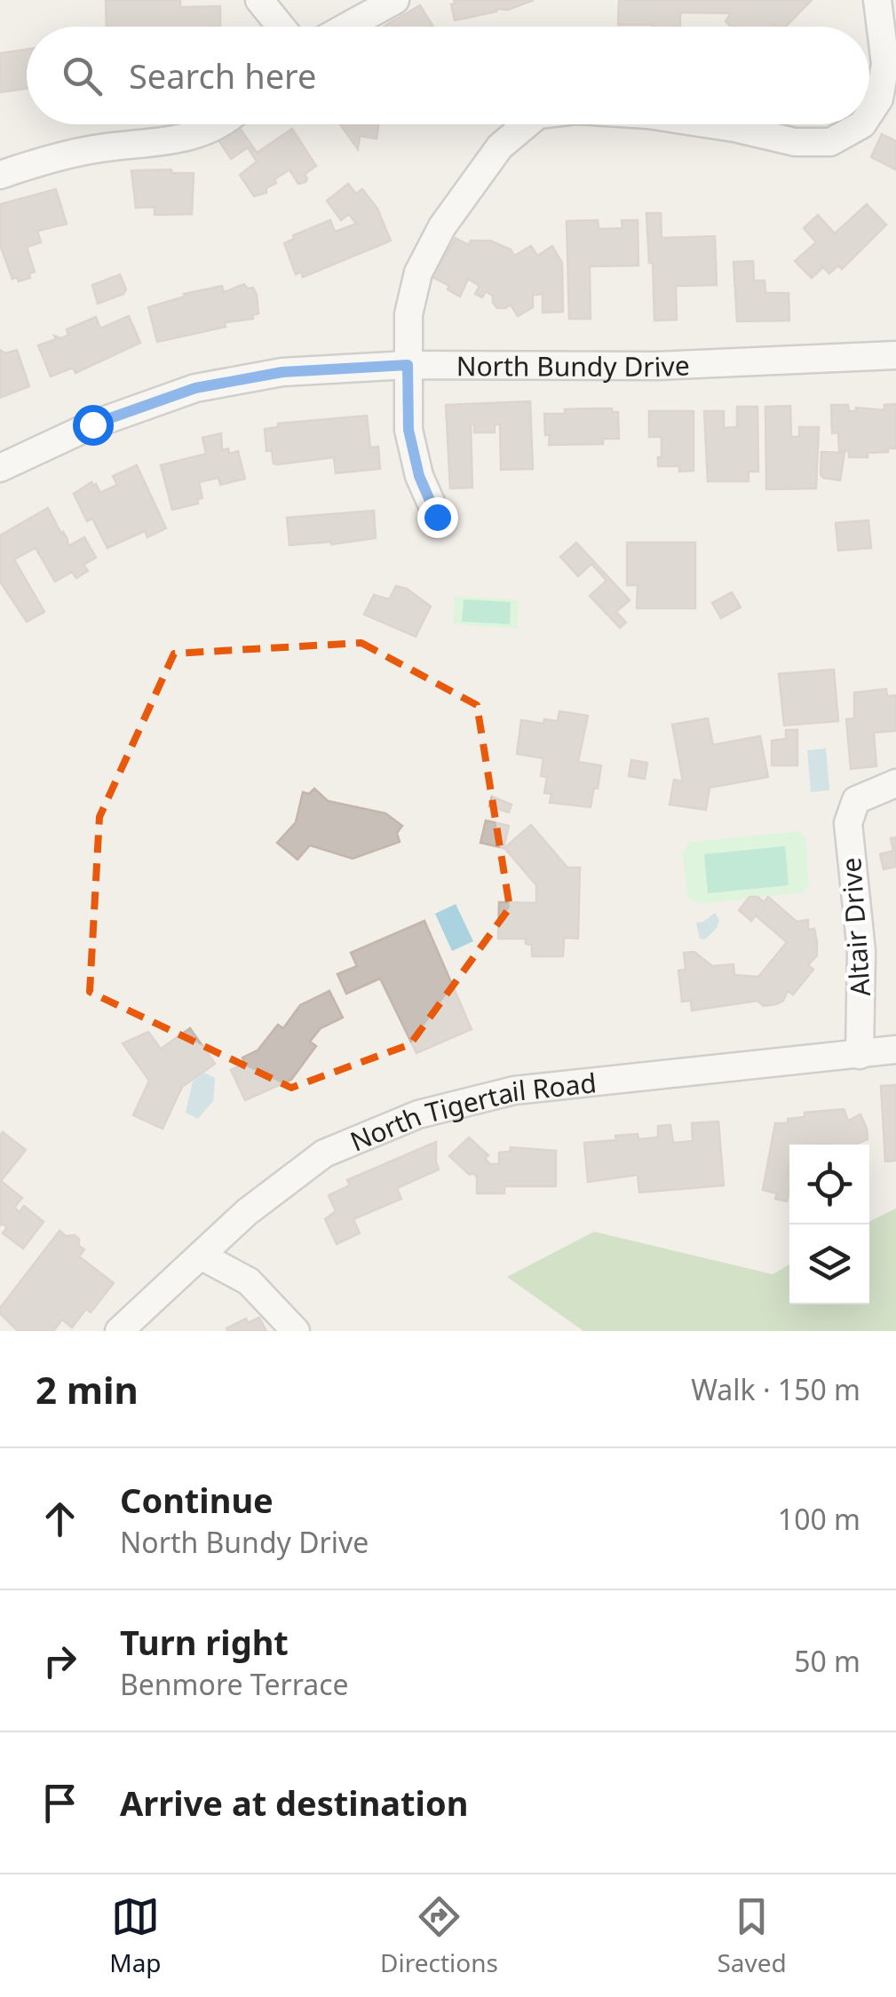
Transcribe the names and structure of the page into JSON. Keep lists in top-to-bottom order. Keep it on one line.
{"streets":{"street":["North Bundy Drive","Altair Drive","North Tigertail Road"]},"crossings":[["Altair Drive","North Tigertail Road"]],"page":{"search":"Search here","heading":["2 min","Walk · 150 m"],"list":[["Continue","North Bundy Drive","100 m"],["Turn right","Benmore Terrace","50 m"],"Arrive at destination"],"nav":["Map","Directions","Saved"]}}
